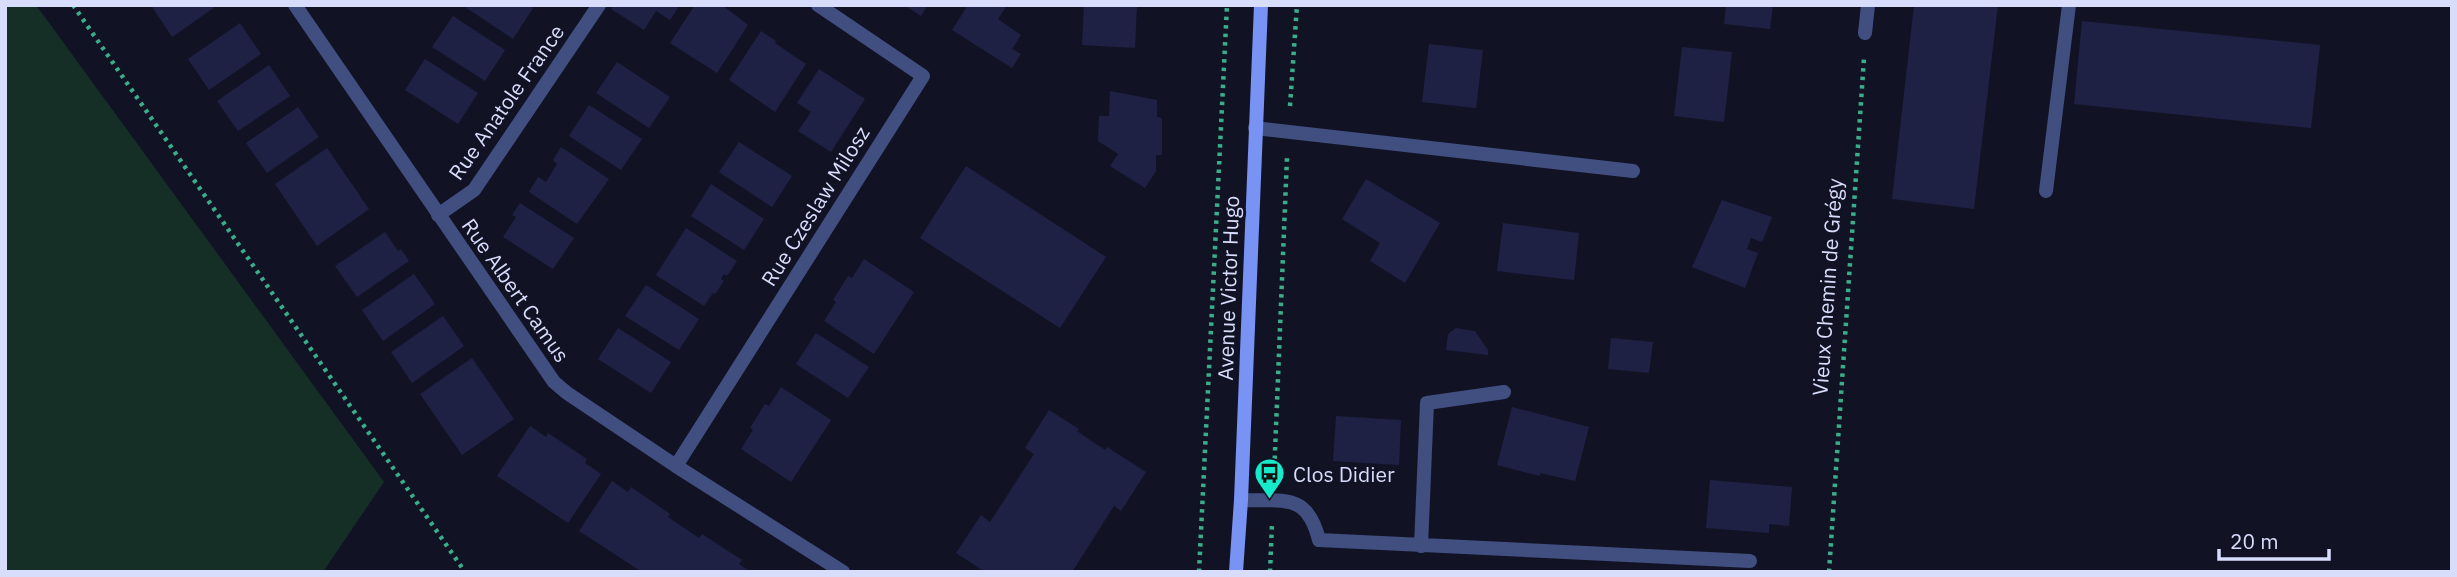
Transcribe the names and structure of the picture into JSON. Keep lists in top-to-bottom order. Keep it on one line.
{"streets":{"main road":["Avenue Victor Hugo"],"street":["Rue Anatole France","Rue Czeslaw Milosz","Rue Albert Camus"],"path":["Vieux Chemin de Grégy"]},"crossings":[["Rue Anatole France","Rue Albert Camus"],["Rue Czeslaw Milosz","Rue Albert Camus"]],"places":{"bus stop":["Clos Didier"]},"scale_bar":"20 m"}
